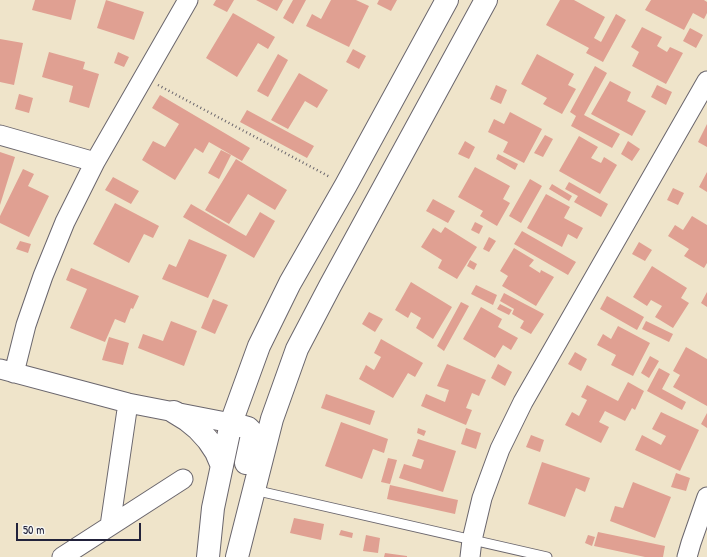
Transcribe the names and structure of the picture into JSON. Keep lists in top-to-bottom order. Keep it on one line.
{"scale_bar":"50 m"}
